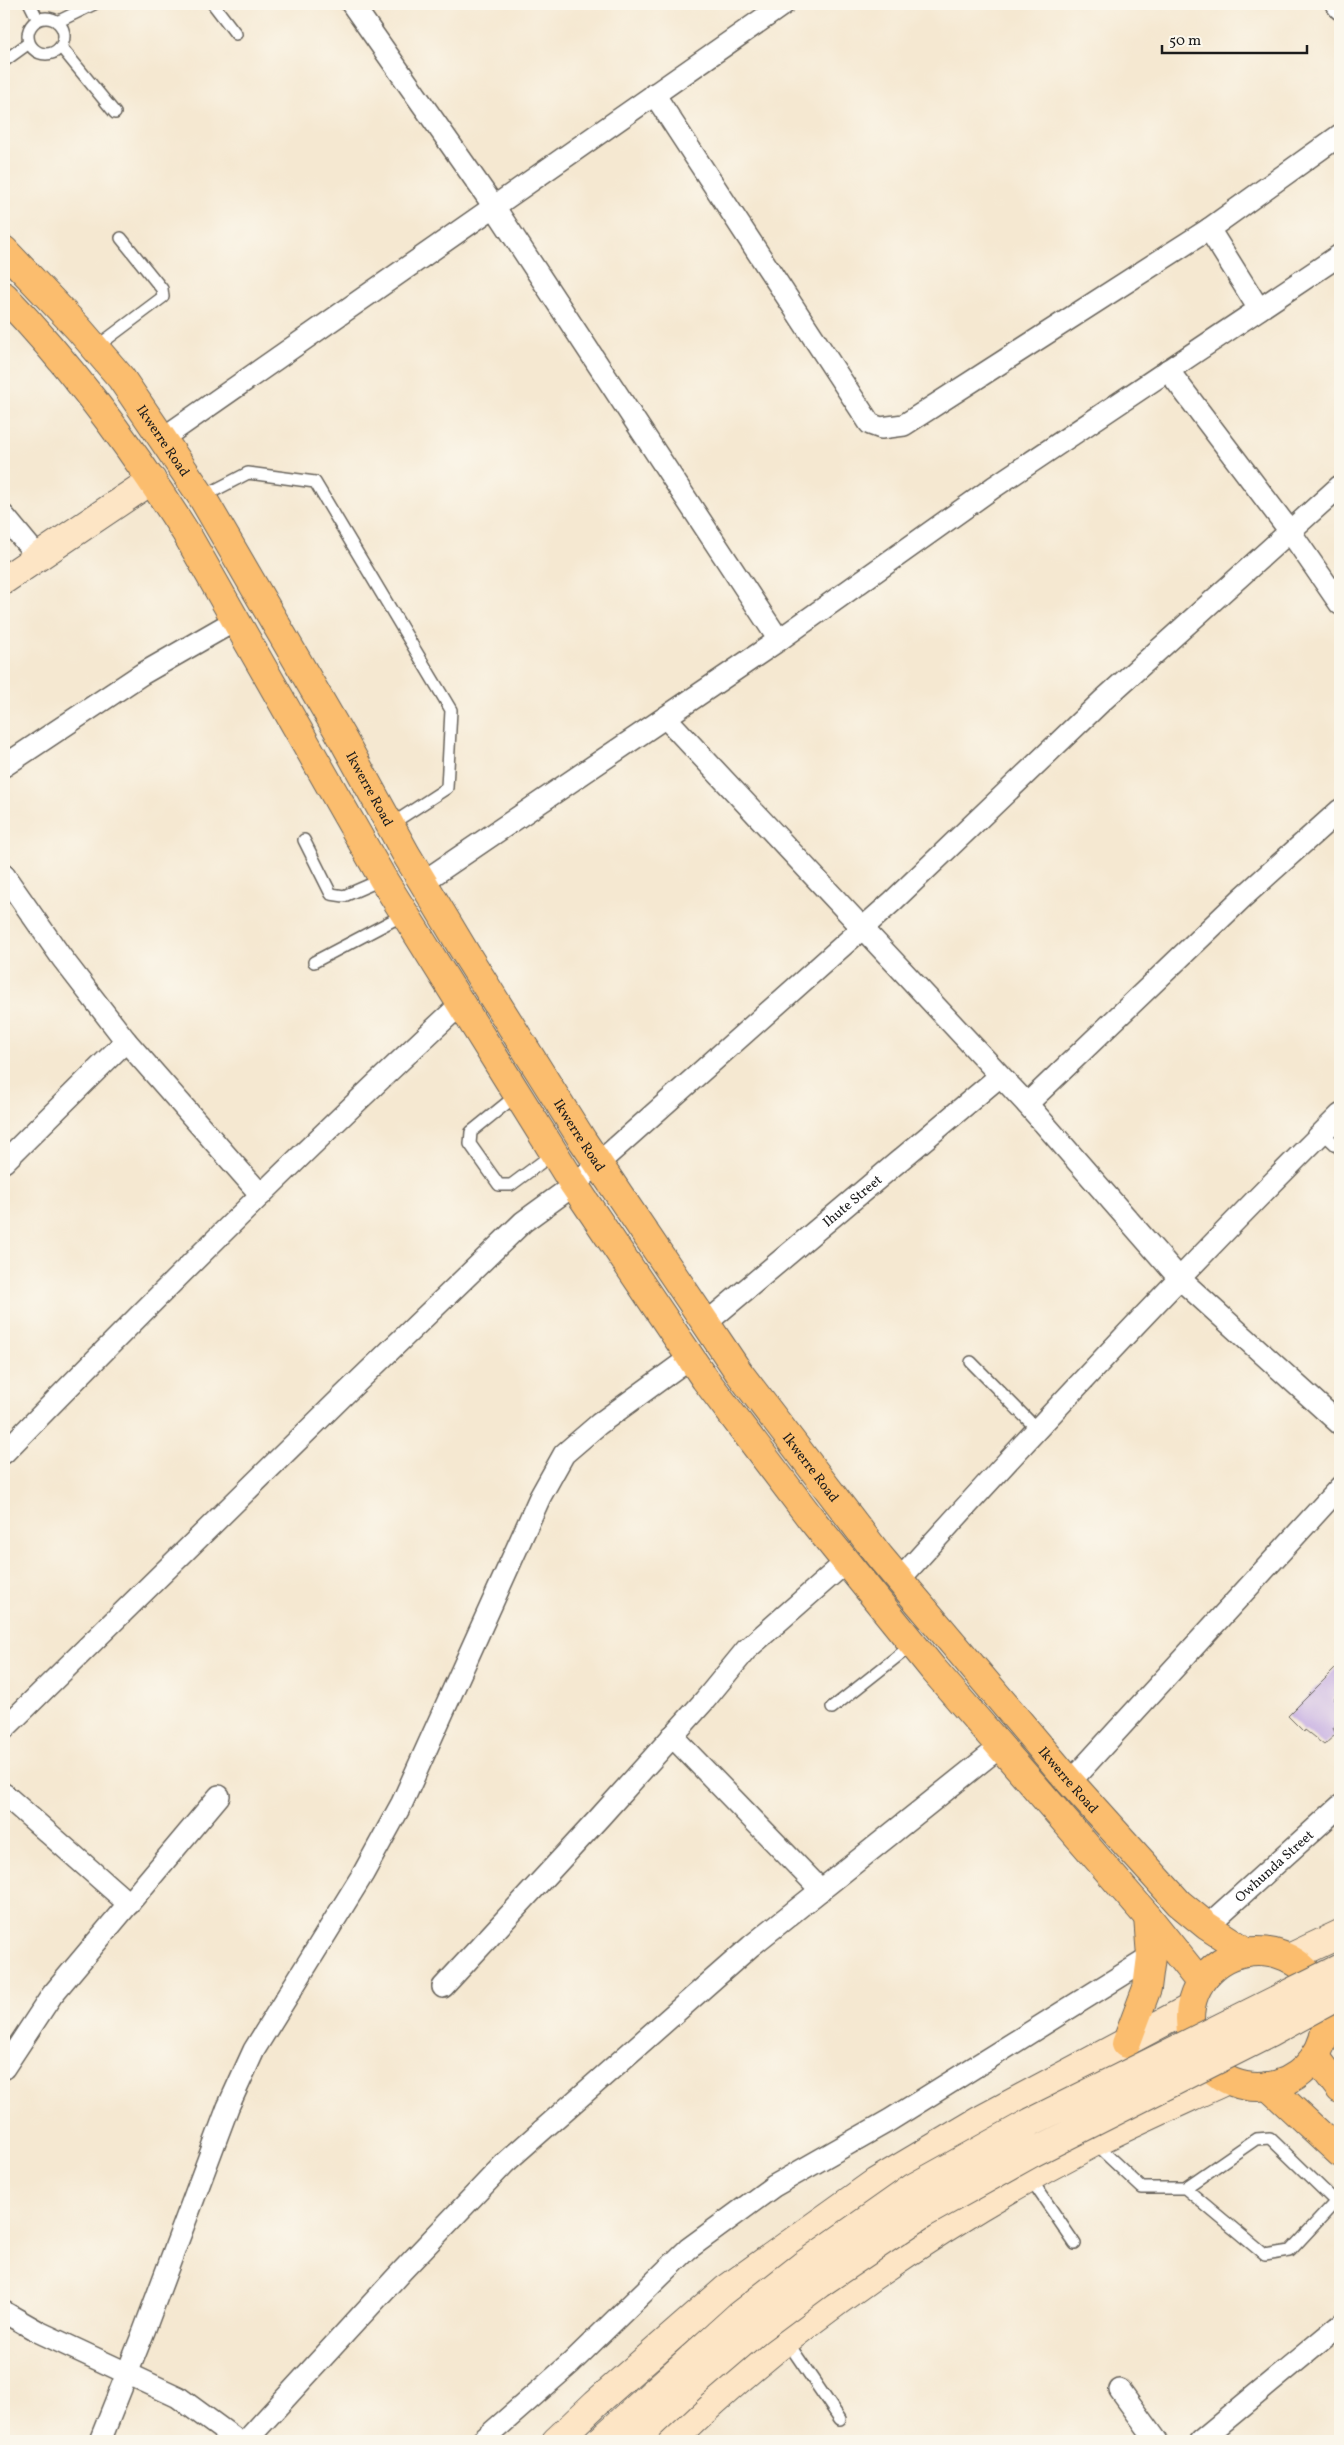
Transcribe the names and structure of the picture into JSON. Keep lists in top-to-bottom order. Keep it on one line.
{"streets":{"main road":["Ikwerre Road"],"street":["Ihute Street","Owhunda Street"]},"crossings":[["Ikwerre Road","Ihute Street"],["Ikwerre Road","Owhunda Street"]],"scale_bar":"50 m"}
